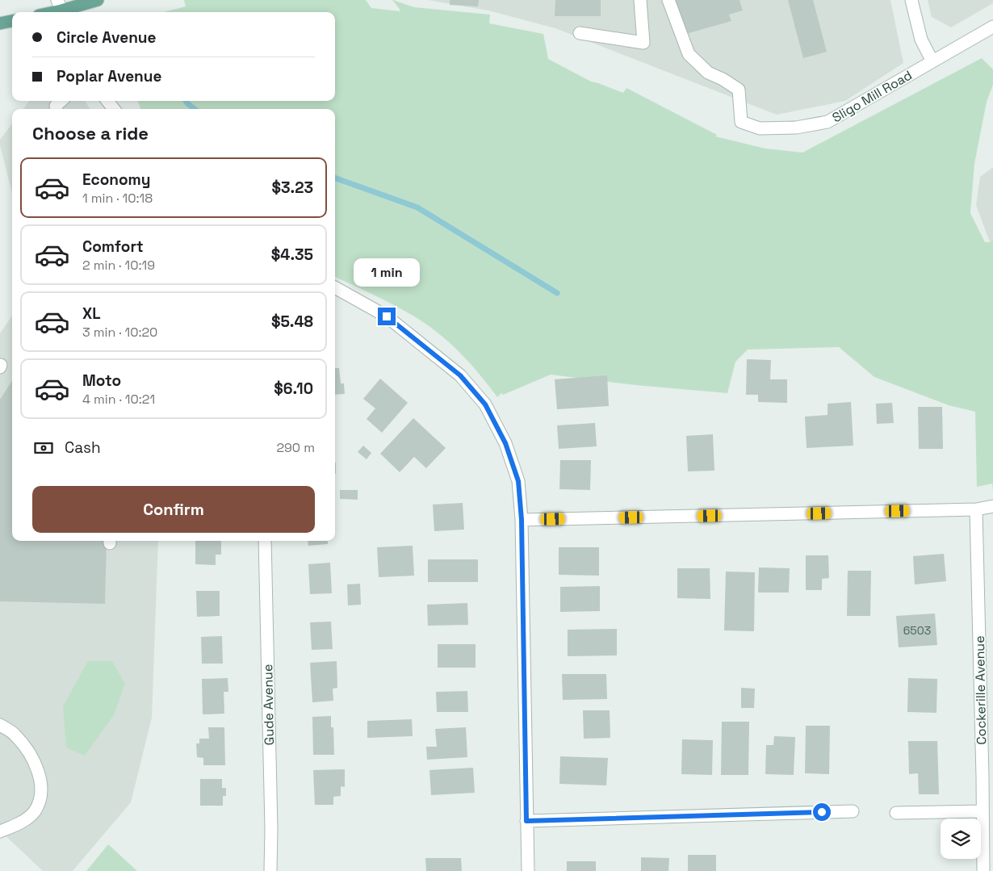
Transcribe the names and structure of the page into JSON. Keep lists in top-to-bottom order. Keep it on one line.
{"streets":{"street":["Sligo Mill Road","Cockerille Avenue","Gude Avenue"]},"house_numbers":["6503"],"page":{"banner":["Circle Avenue","Poplar Avenue"],"heading":"Choose a ride","list":[{"name":"Economy","note":"1 min · 10:18","value":"$3.23"},{"name":"Comfort","note":"2 min · 10:19","value":"$4.35"},{"name":"XL","note":"3 min · 10:20","value":"$5.48"},{"name":"Moto","note":"4 min · 10:21","value":"$6.10"}],"bubble":"1 min","pay":["Cash","290 m"],"buttons":"Confirm"}}
